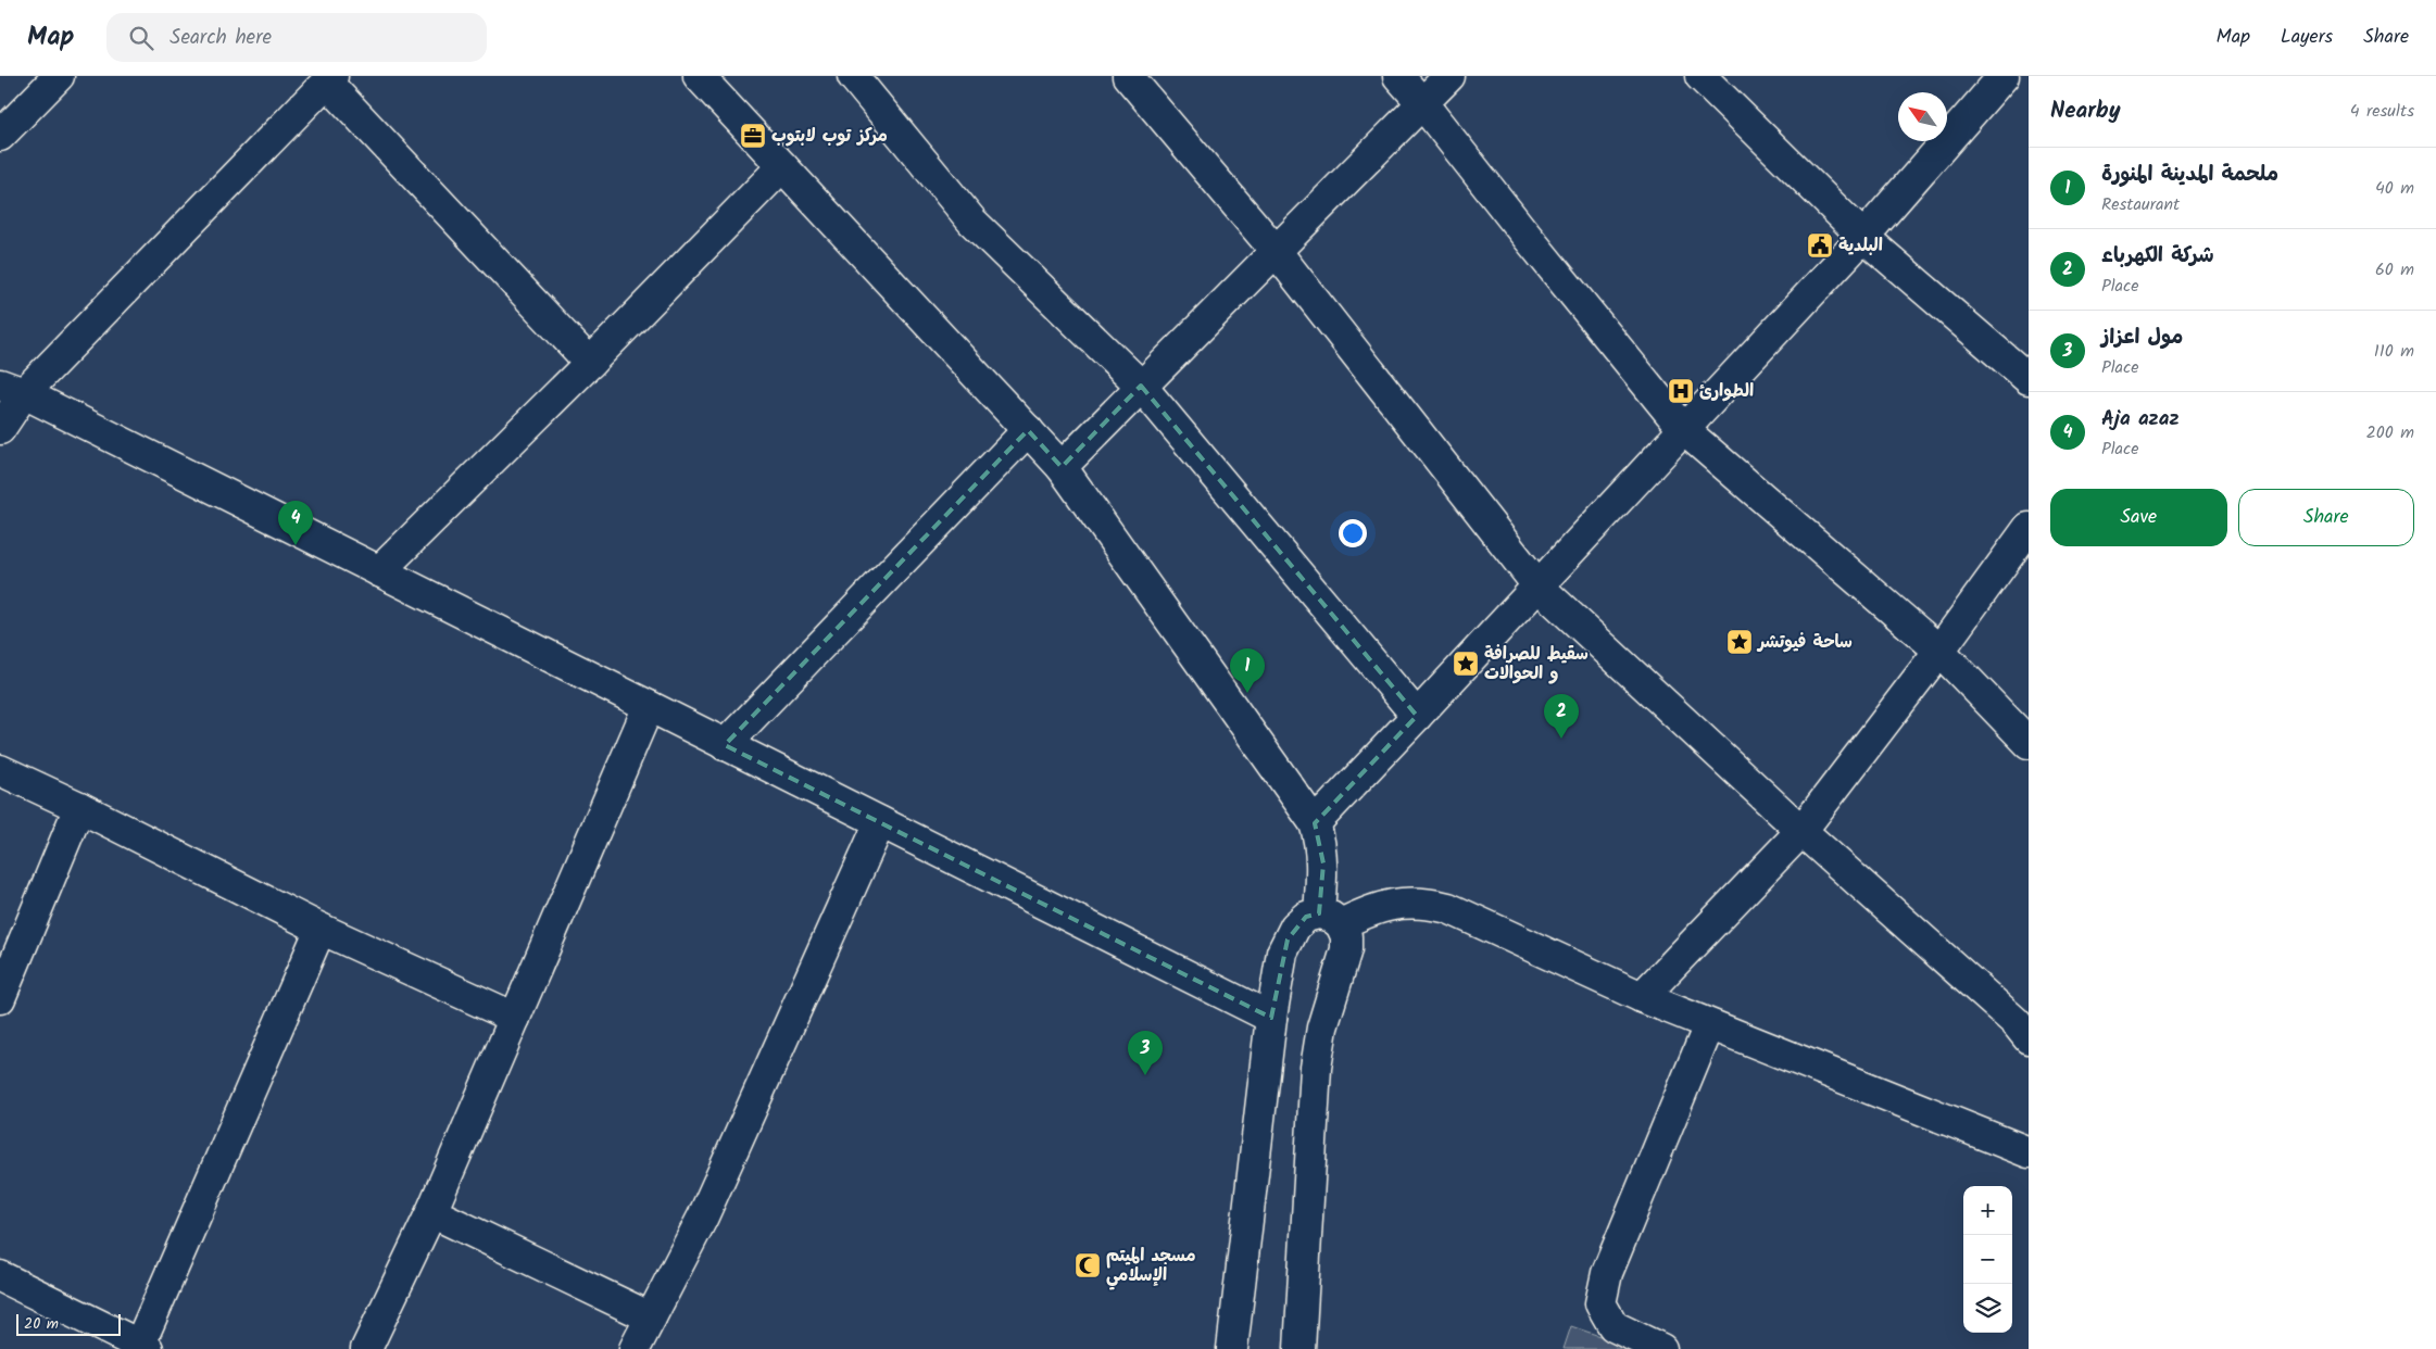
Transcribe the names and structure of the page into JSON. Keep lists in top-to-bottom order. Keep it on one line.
{"places":{"office":["مركز توب لابتوب"],"public building":["البلدية"],"hospital":["الطوارئ"],"place":["ساحة فيوتشر","سقيط للصرافة و الحوالات"],"mosque":["مسجد الميتم الإسلامي"]},"scale_bar":"20 m","north":"top left","page":{"header":"Map","search":"Search here","nav":["Map","Layers","Share"],"heading":["Nearby","4 results"],"list":[{"mark":"1","name":"ملحمة المدينة المنورة","note":"Restaurant","value":"40 m"},{"mark":"2","name":"شركة الكهرباء","note":"Place","value":"60 m"},{"mark":"3","name":"مول اعزاز","note":"Place","value":"110 m"},{"mark":"4","name":"Aja azaz","note":"Place","value":"200 m"}],"buttons":["Save","Share"],"pins":["4","1","2","3"],"map_buttons":["+","−"],"scale":"20 m"}}
